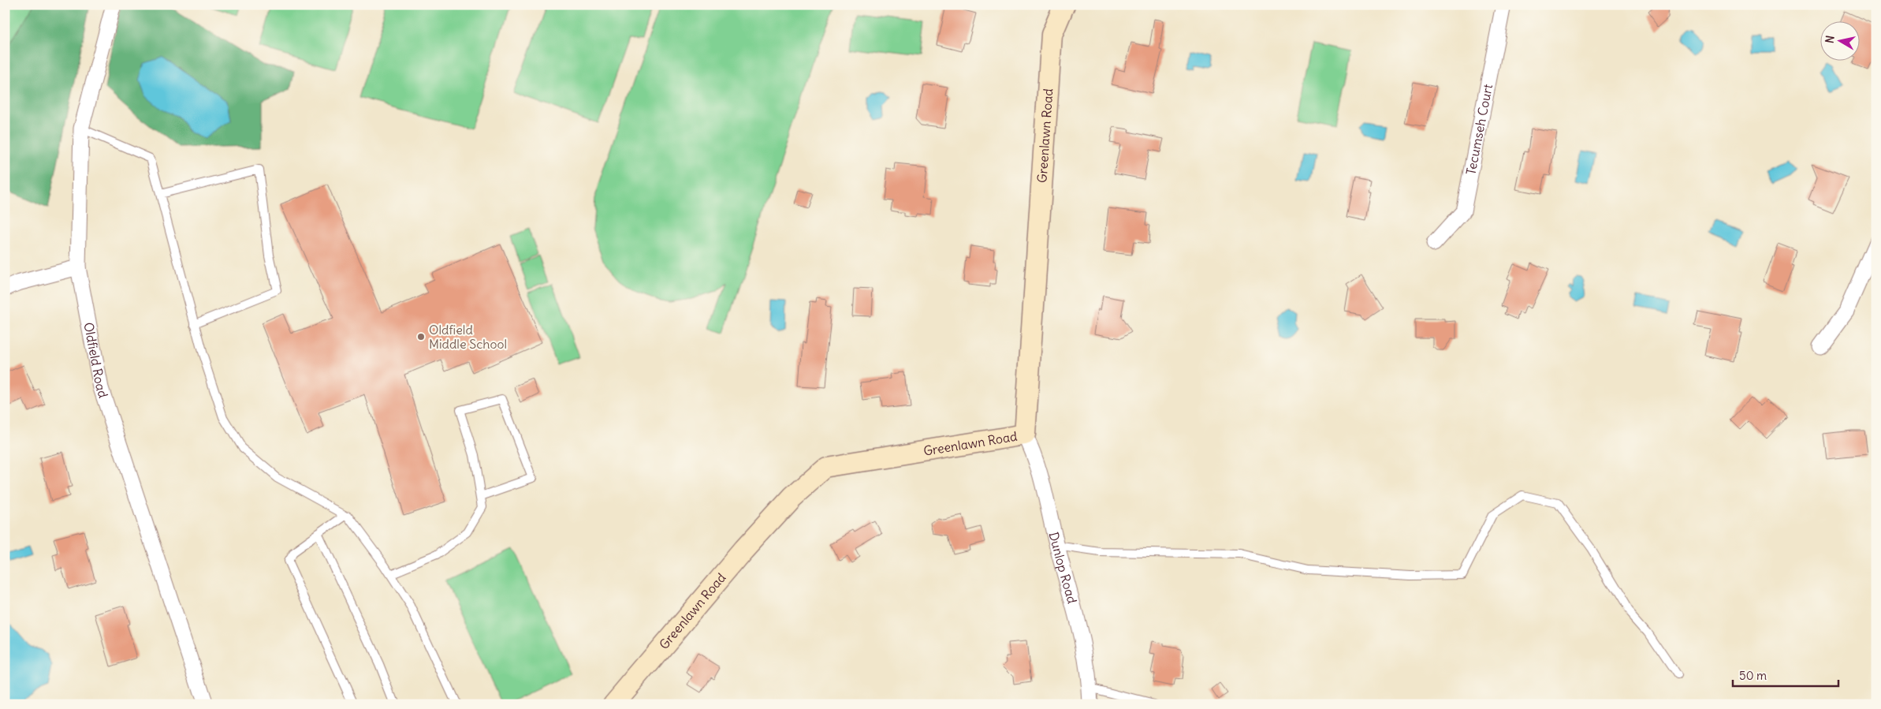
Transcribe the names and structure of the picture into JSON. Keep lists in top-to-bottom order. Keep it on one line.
{"streets":{"main road":["Greenlawn Road"],"street":["Tecumseh Court","Oldfield Road","Dunlop Road"]},"crossings":[["Greenlawn Road","Dunlop Road"]],"places":["Oldfield Middle School"],"scale_bar":"50 m","north":"left"}
